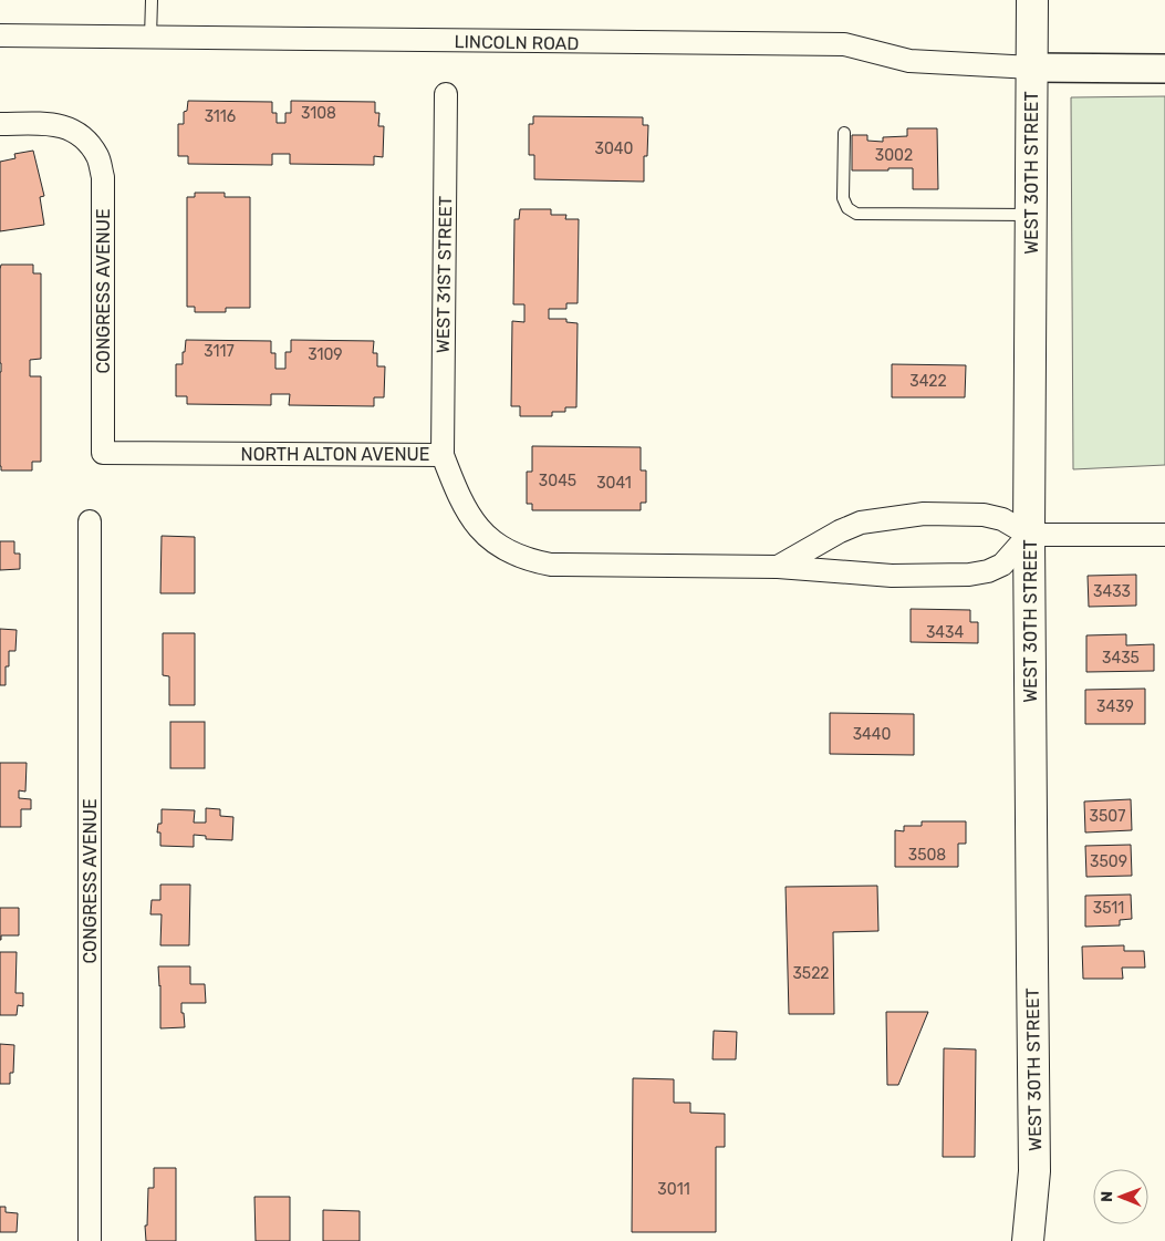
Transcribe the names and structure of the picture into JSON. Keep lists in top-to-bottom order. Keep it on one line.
{"streets":{"main road":["WEST 30TH STREET"],"street":["LINCOLN ROAD","WEST 31ST STREET","CONGRESS AVENUE","NORTH ALTON AVENUE"]},"crossings":[["LINCOLN ROAD","WEST 30TH STREET"],["WEST 30TH STREET","NORTH ALTON AVENUE"],["WEST 31ST STREET","NORTH ALTON AVENUE"],["CONGRESS AVENUE","NORTH ALTON AVENUE"]],"house_numbers":["3108","3116","3040","3002","3117","3109","3422","3045","3041","3433","3434","3435","3439","3440","3507","3508","3509","3511","3522","3011"],"north":"left"}
